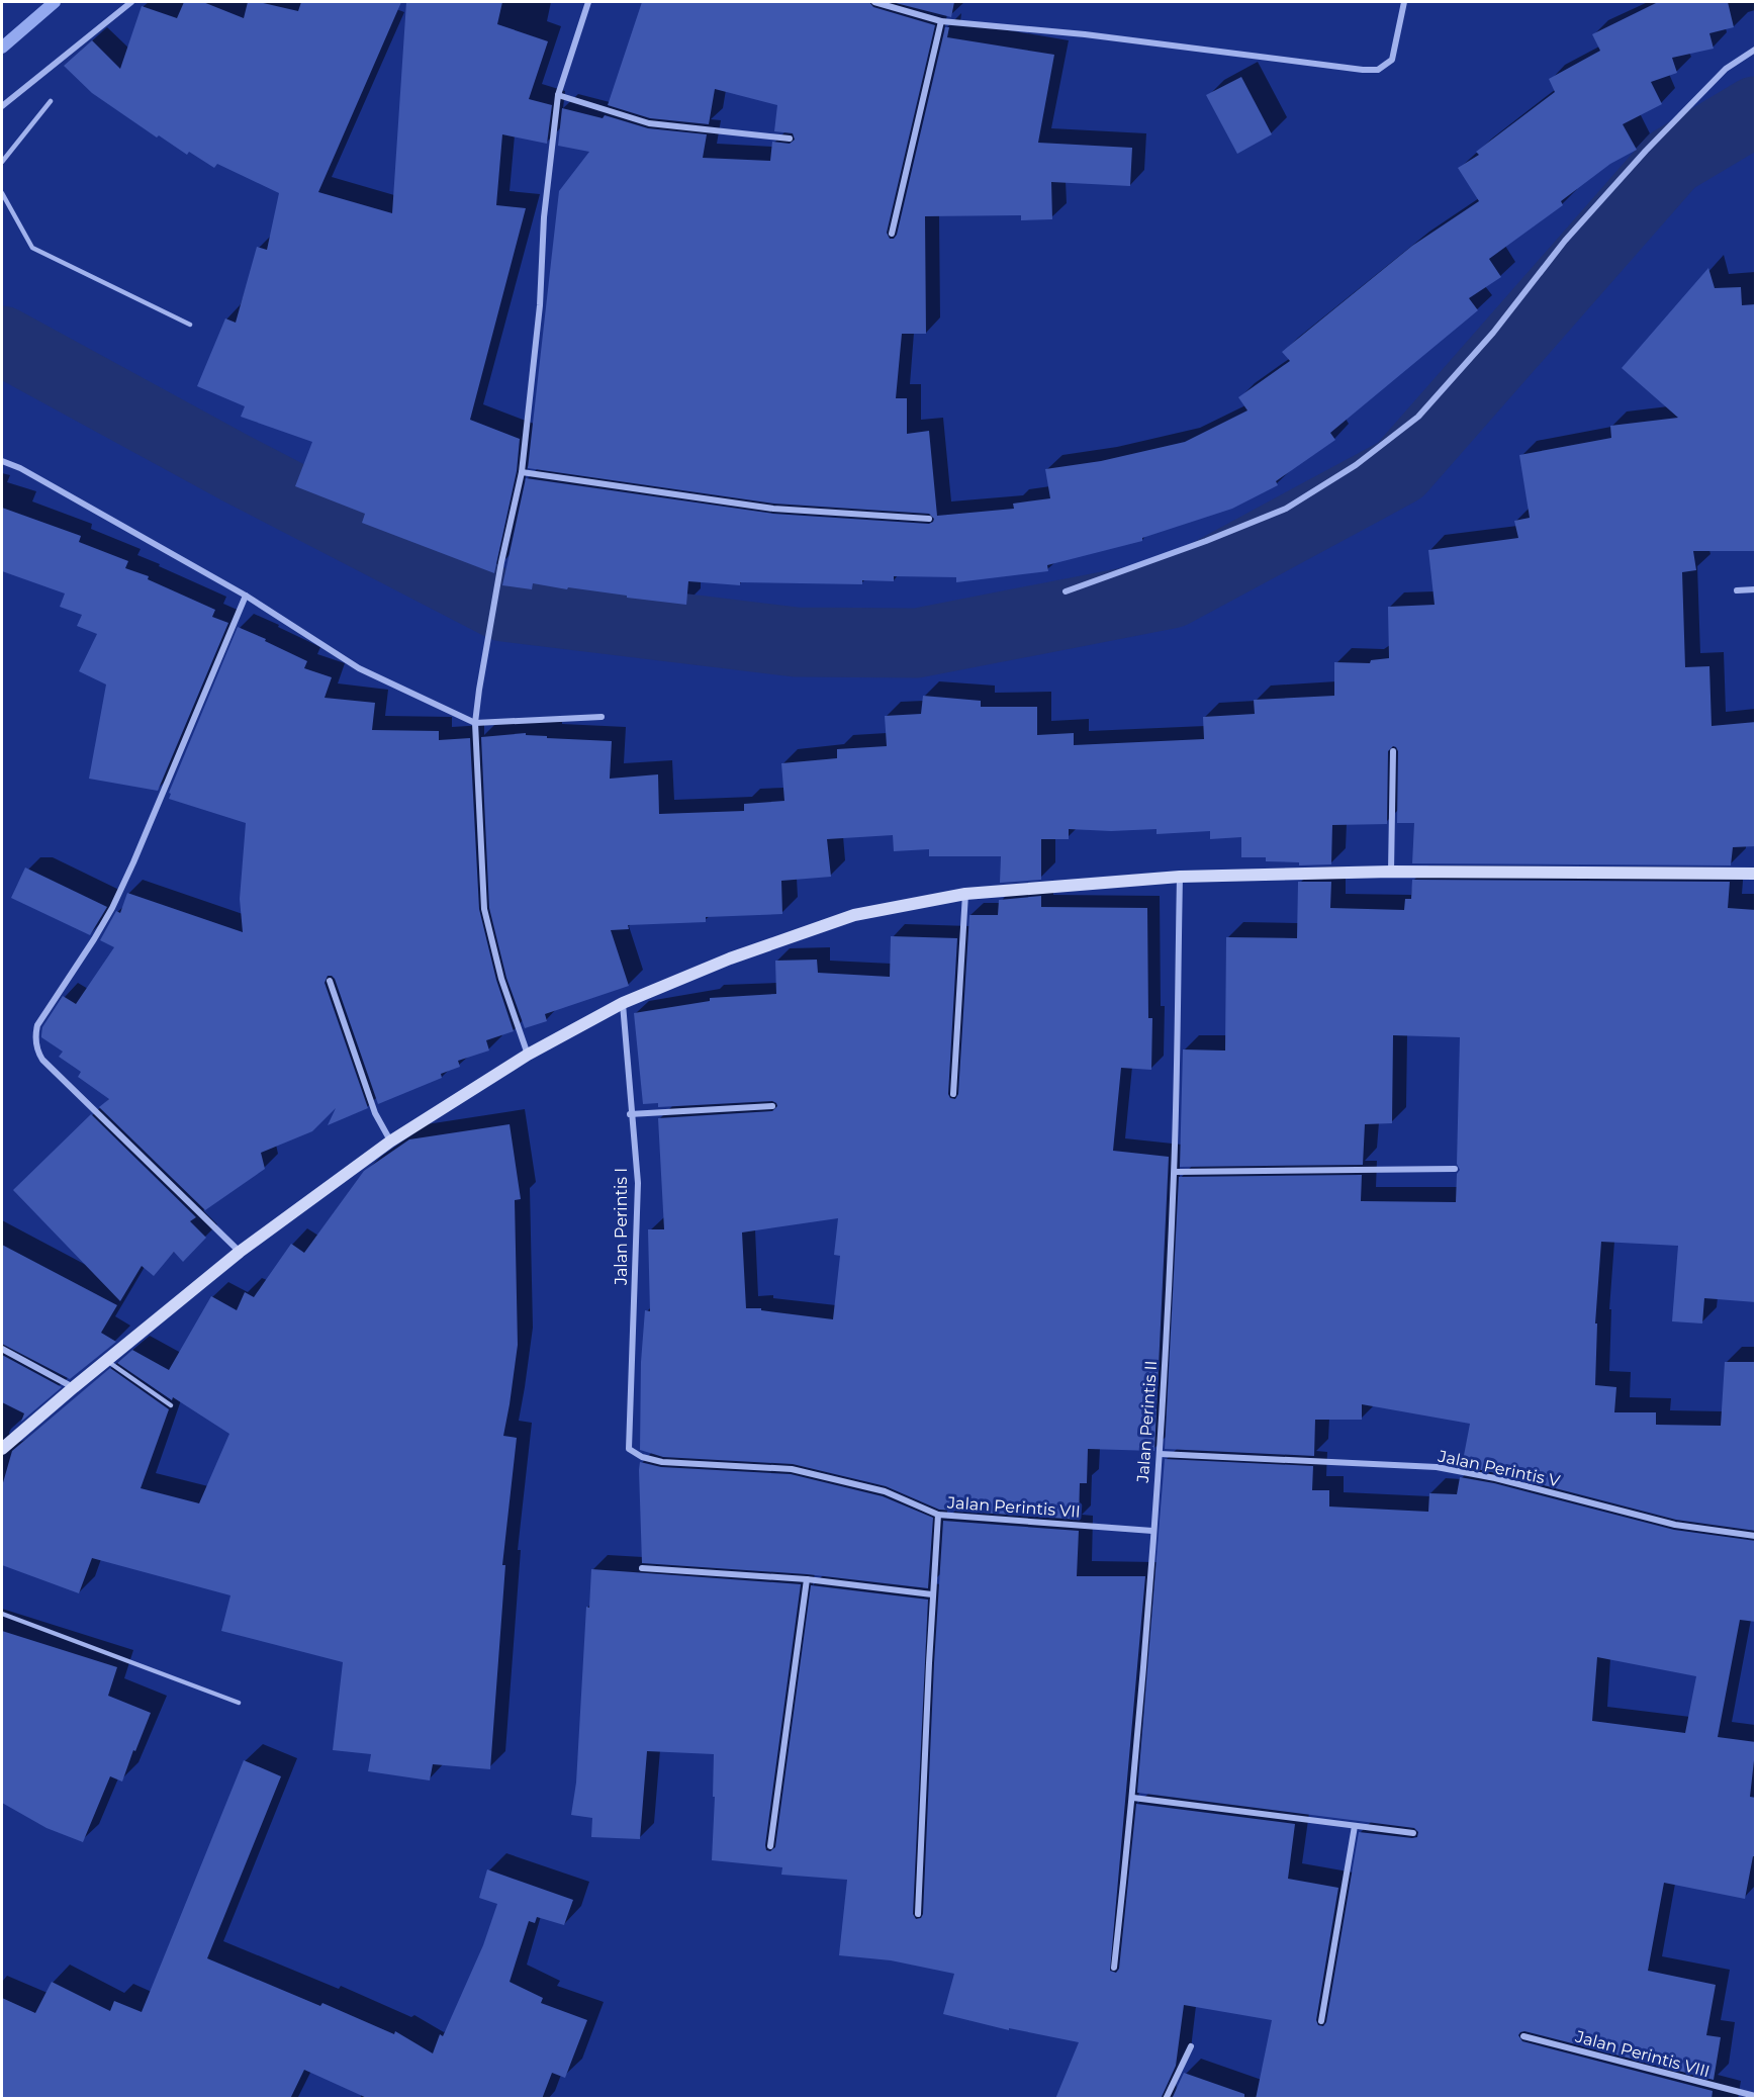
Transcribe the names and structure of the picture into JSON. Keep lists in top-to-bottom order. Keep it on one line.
{"streets":{"street":["Jalan Perintis I","Jalan Perintis II","Jalan Perintis V","Jalan Perintis VII","Jalan Perintis VIII"]},"crossings":[["Jalan Perintis I","Jalan Perintis VII"],["Jalan Perintis II","Jalan Perintis V"],["Jalan Perintis II","Jalan Perintis VII"]]}
